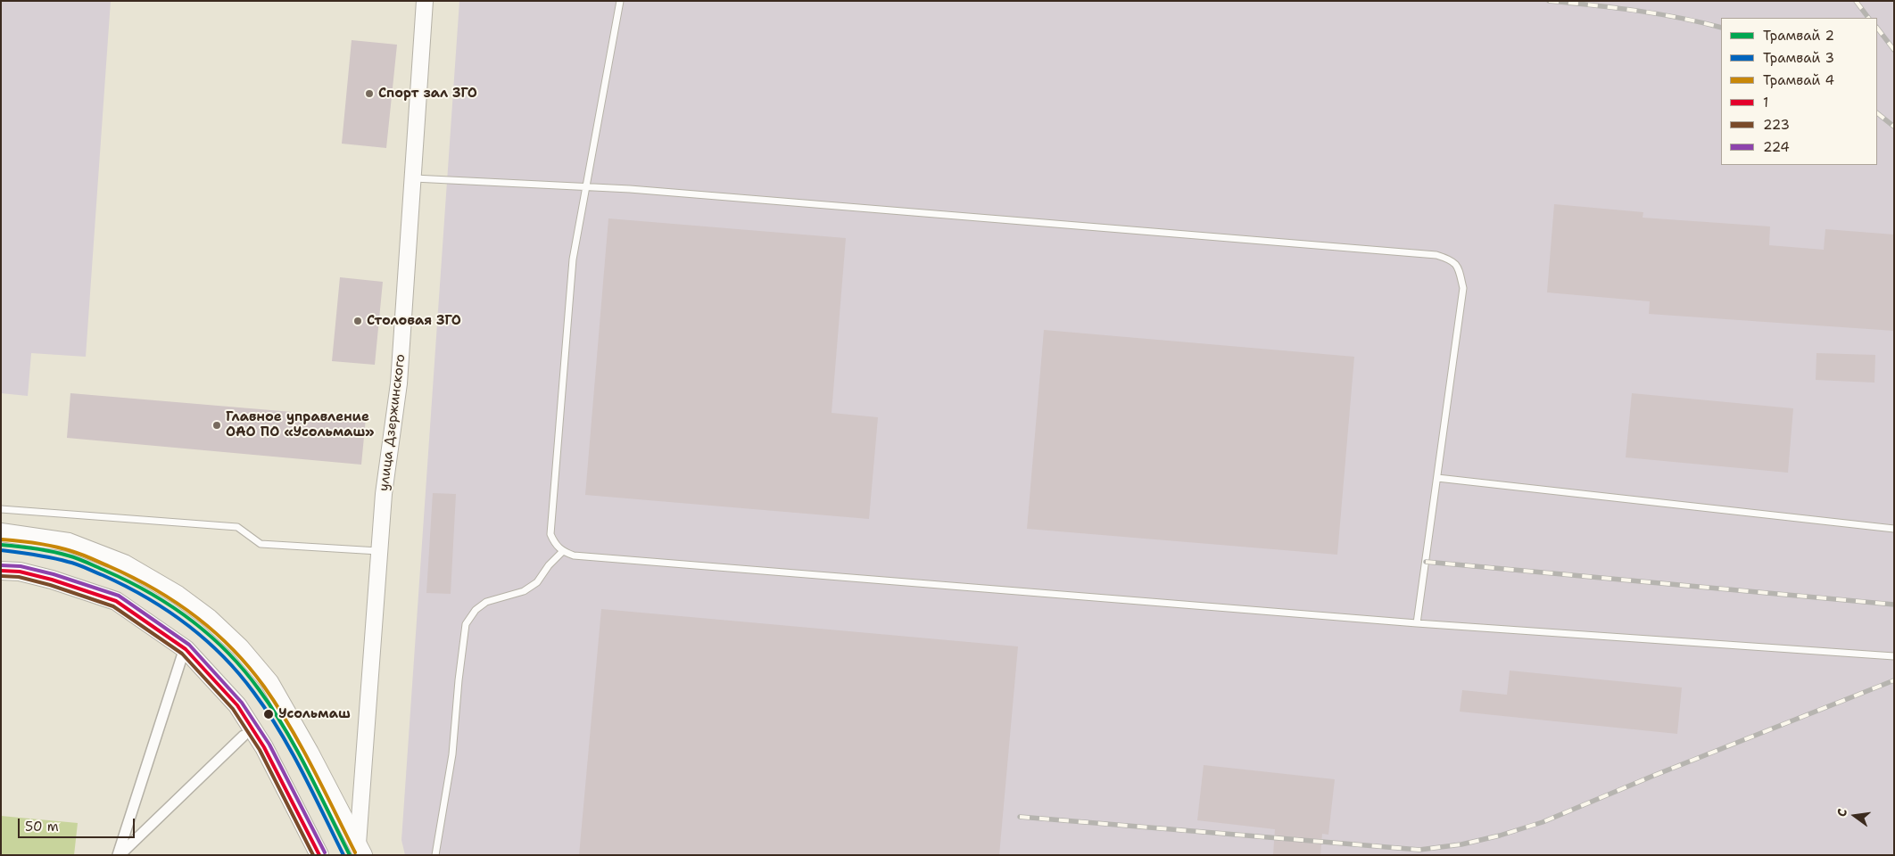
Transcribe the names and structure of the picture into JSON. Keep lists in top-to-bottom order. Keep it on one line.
{"streets":{"street":["улица Дзержинского"]},"places":["Спорт зал ЗГО","Столовая ЗГО","Главное управление ОАО ПО «Усольмаш»","Усольмаш"],"lines":["tram line 4","tram line 2","tram line 3","transit line 224","transit line 1","transit line 223"],"legend":["Трамвай 2","Трамвай 3","Трамвай 4","1","223","224"],"scale_bar":"50 m","north":"left"}
